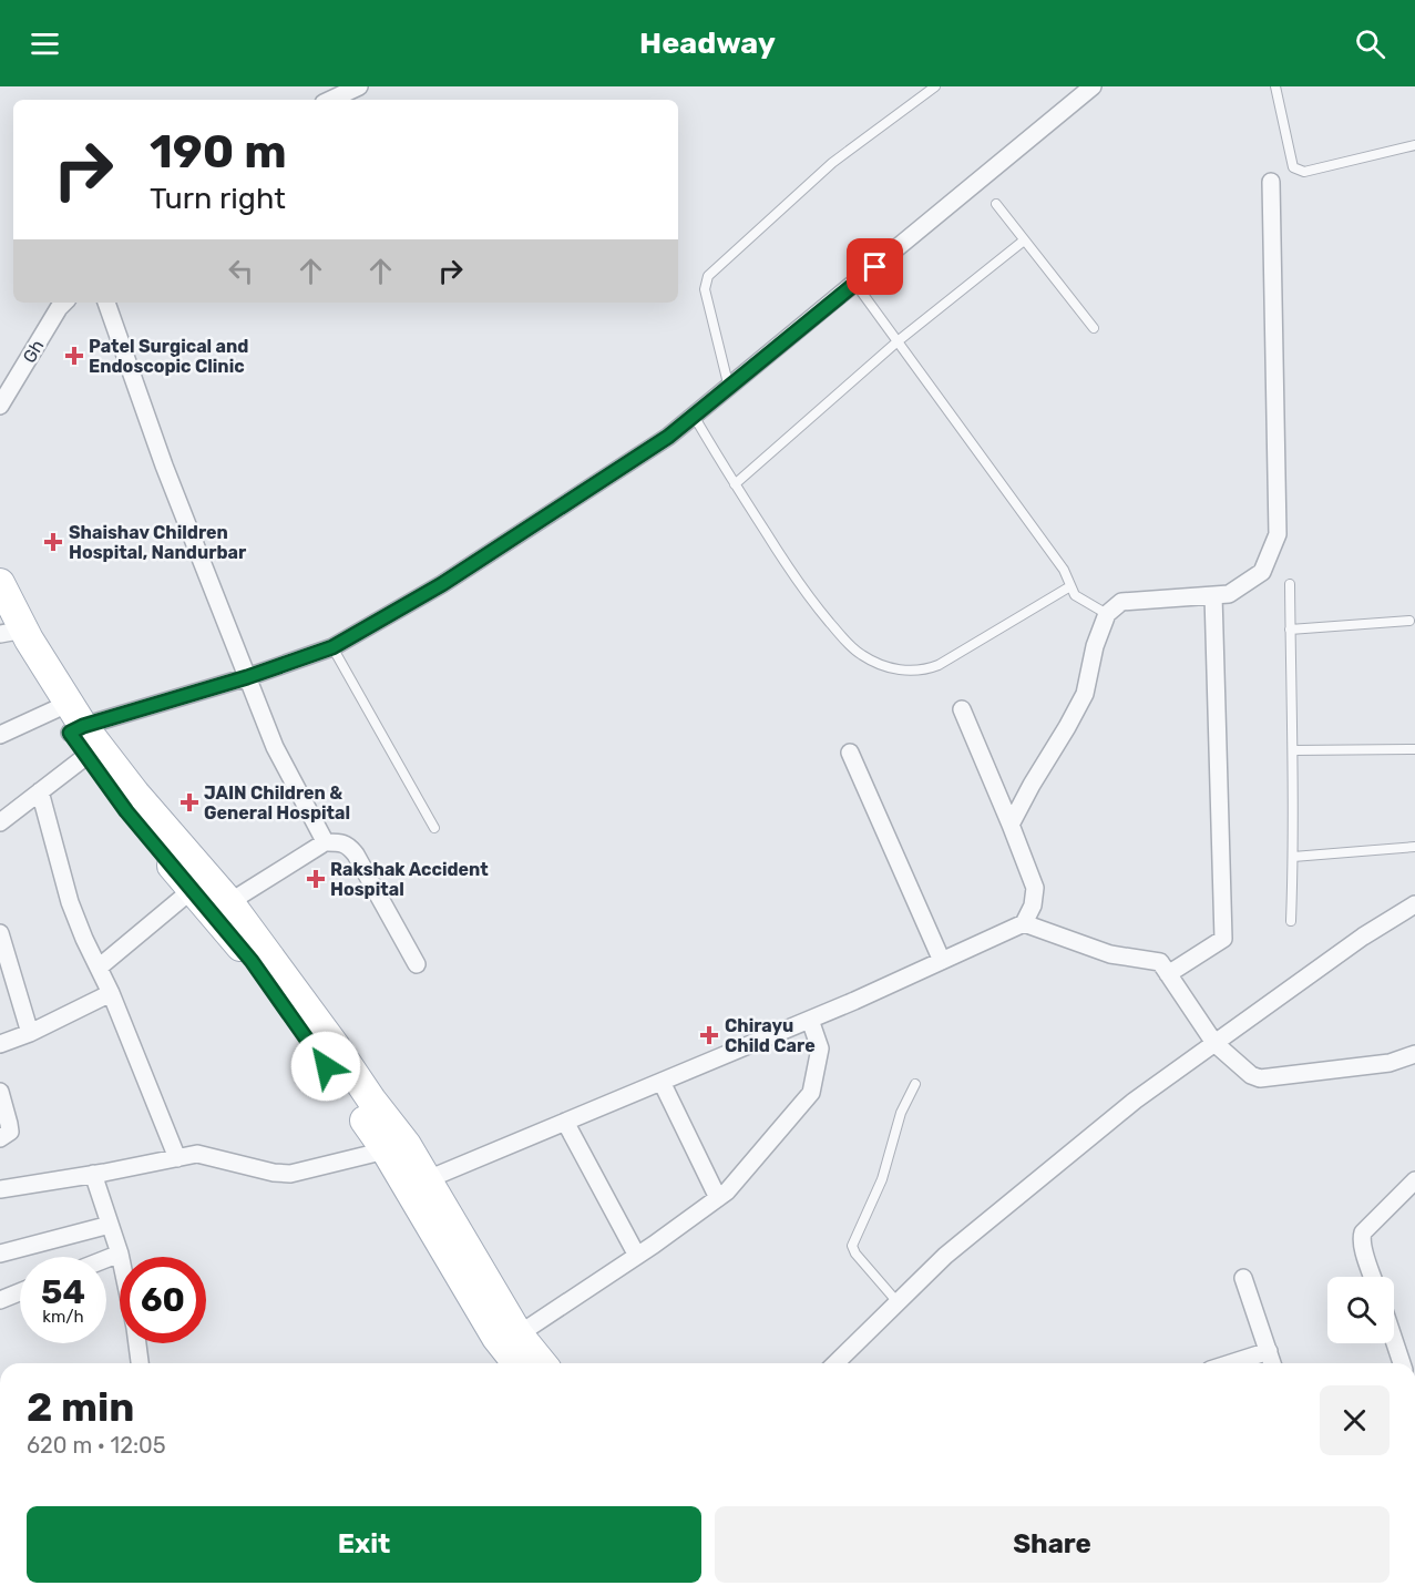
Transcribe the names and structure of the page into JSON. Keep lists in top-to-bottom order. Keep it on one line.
{"streets":{"street":["Gh"]},"places":{"health":["Patel Surgical and Endoscopic Clinic","Shaishav Children Hospital, Nandurbar","JAIN Children & General Hospital","Rakshak Accident Hospital","Chirayu Child Care"]},"page":{"header":"Headway","turn":["190 m","Turn right"],"speed":"54 km/h","limit":"60","heading":["2 min","620 m · 12:05"],"buttons":["Exit","Share"]}}
